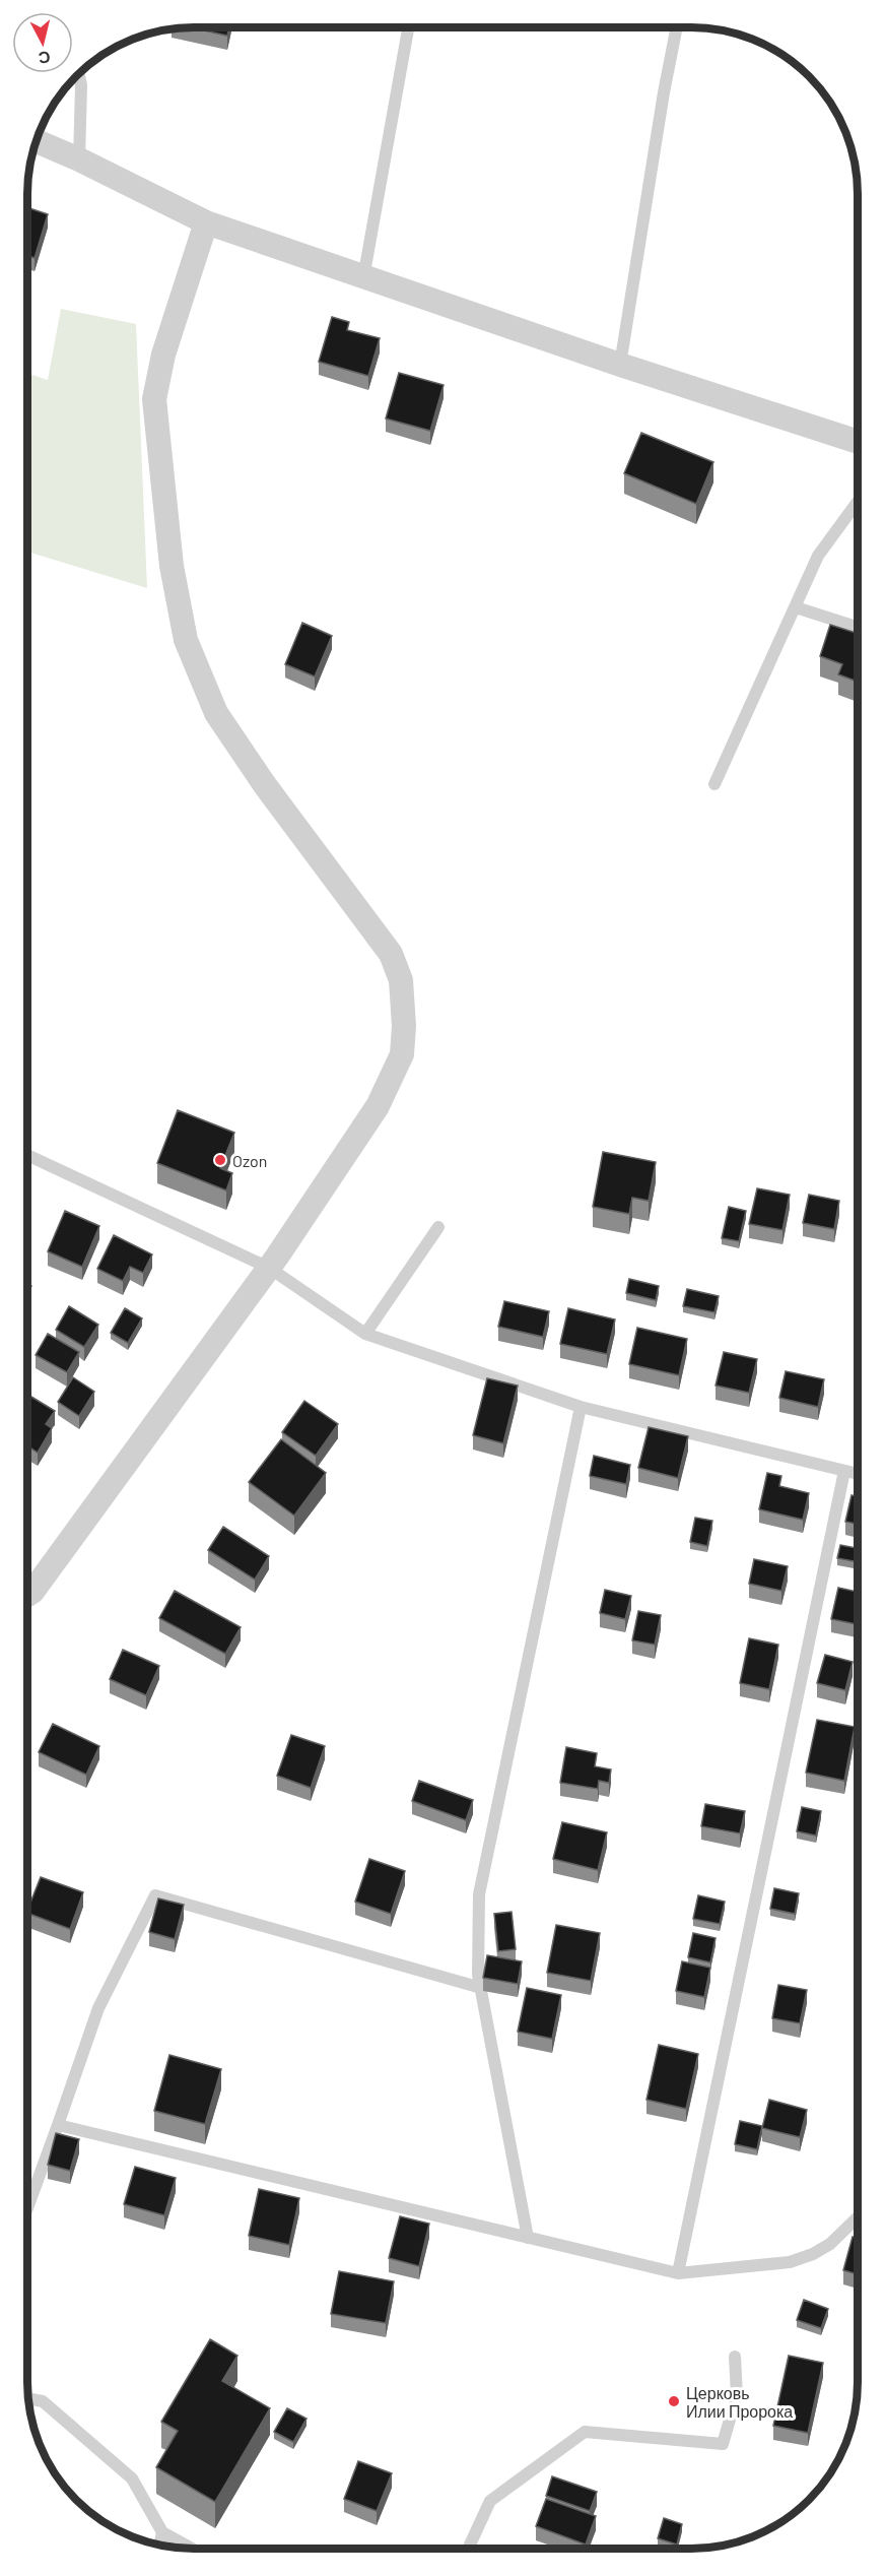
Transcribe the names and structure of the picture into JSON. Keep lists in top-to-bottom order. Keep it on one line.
{"places":["Ozon","Церковь Илии Пророка"],"north":"bottom"}
